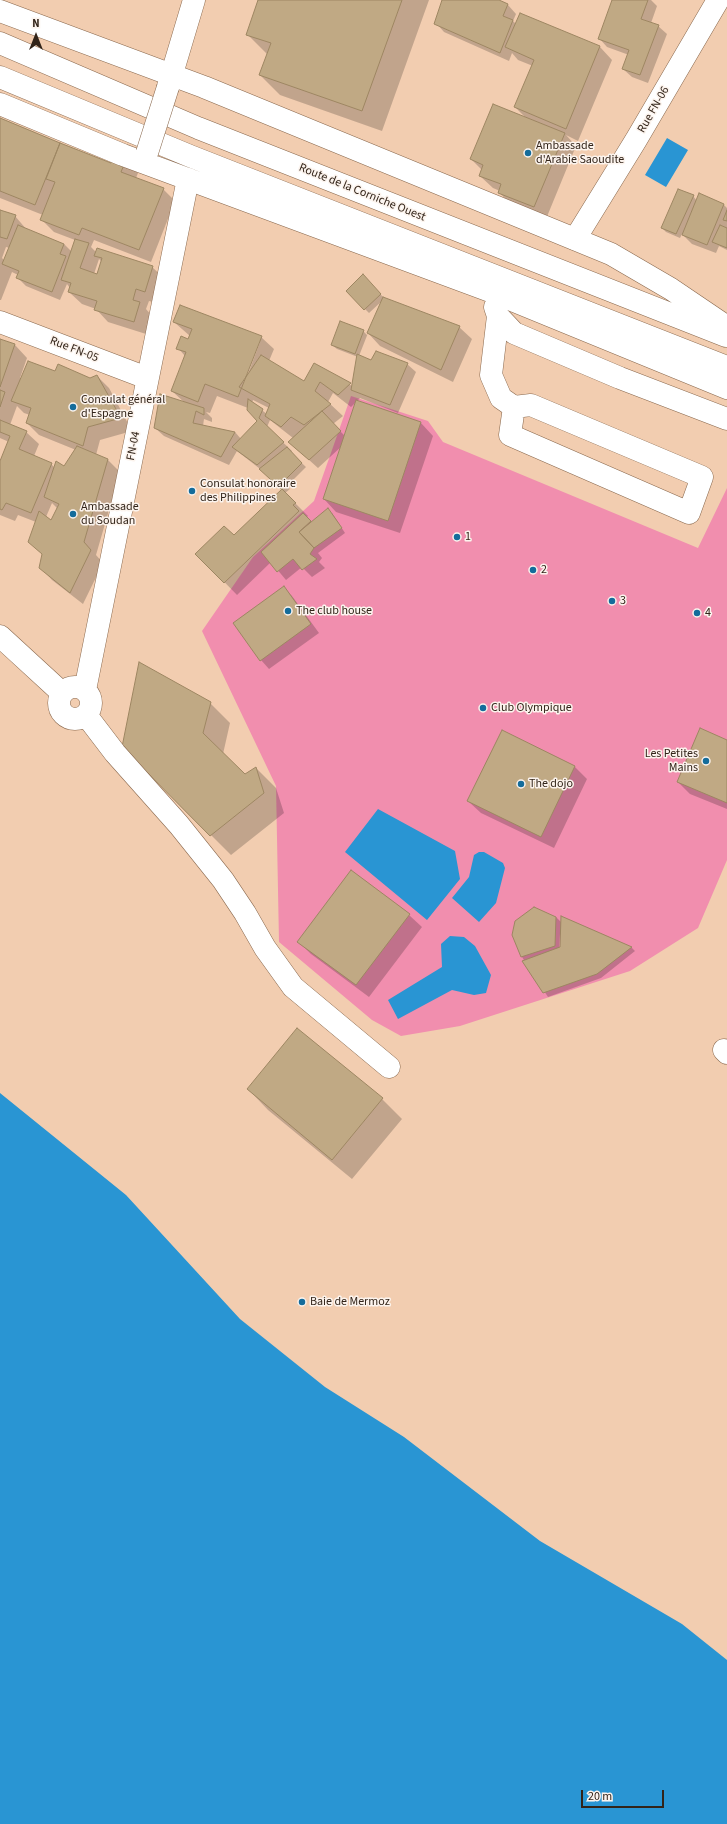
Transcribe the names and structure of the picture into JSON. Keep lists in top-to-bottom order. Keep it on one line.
{"streets":{"main road":["Rue FN-06","Route de la Corniche Ouest","Rue FN-05","FN-04"]},"crossings":[["Rue FN-05","FN-04"]],"places":["Ambassade d'Arabie Saoudite","Consulat général d'Espagne","Consulat honoraire des Philippines","Ambassade du Soudan","1","2","3","The club house","4","Club Olympique","Les Petites Mains","The dojo","Baie de Mermoz"],"scale_bar":"20 m","north":"top"}
